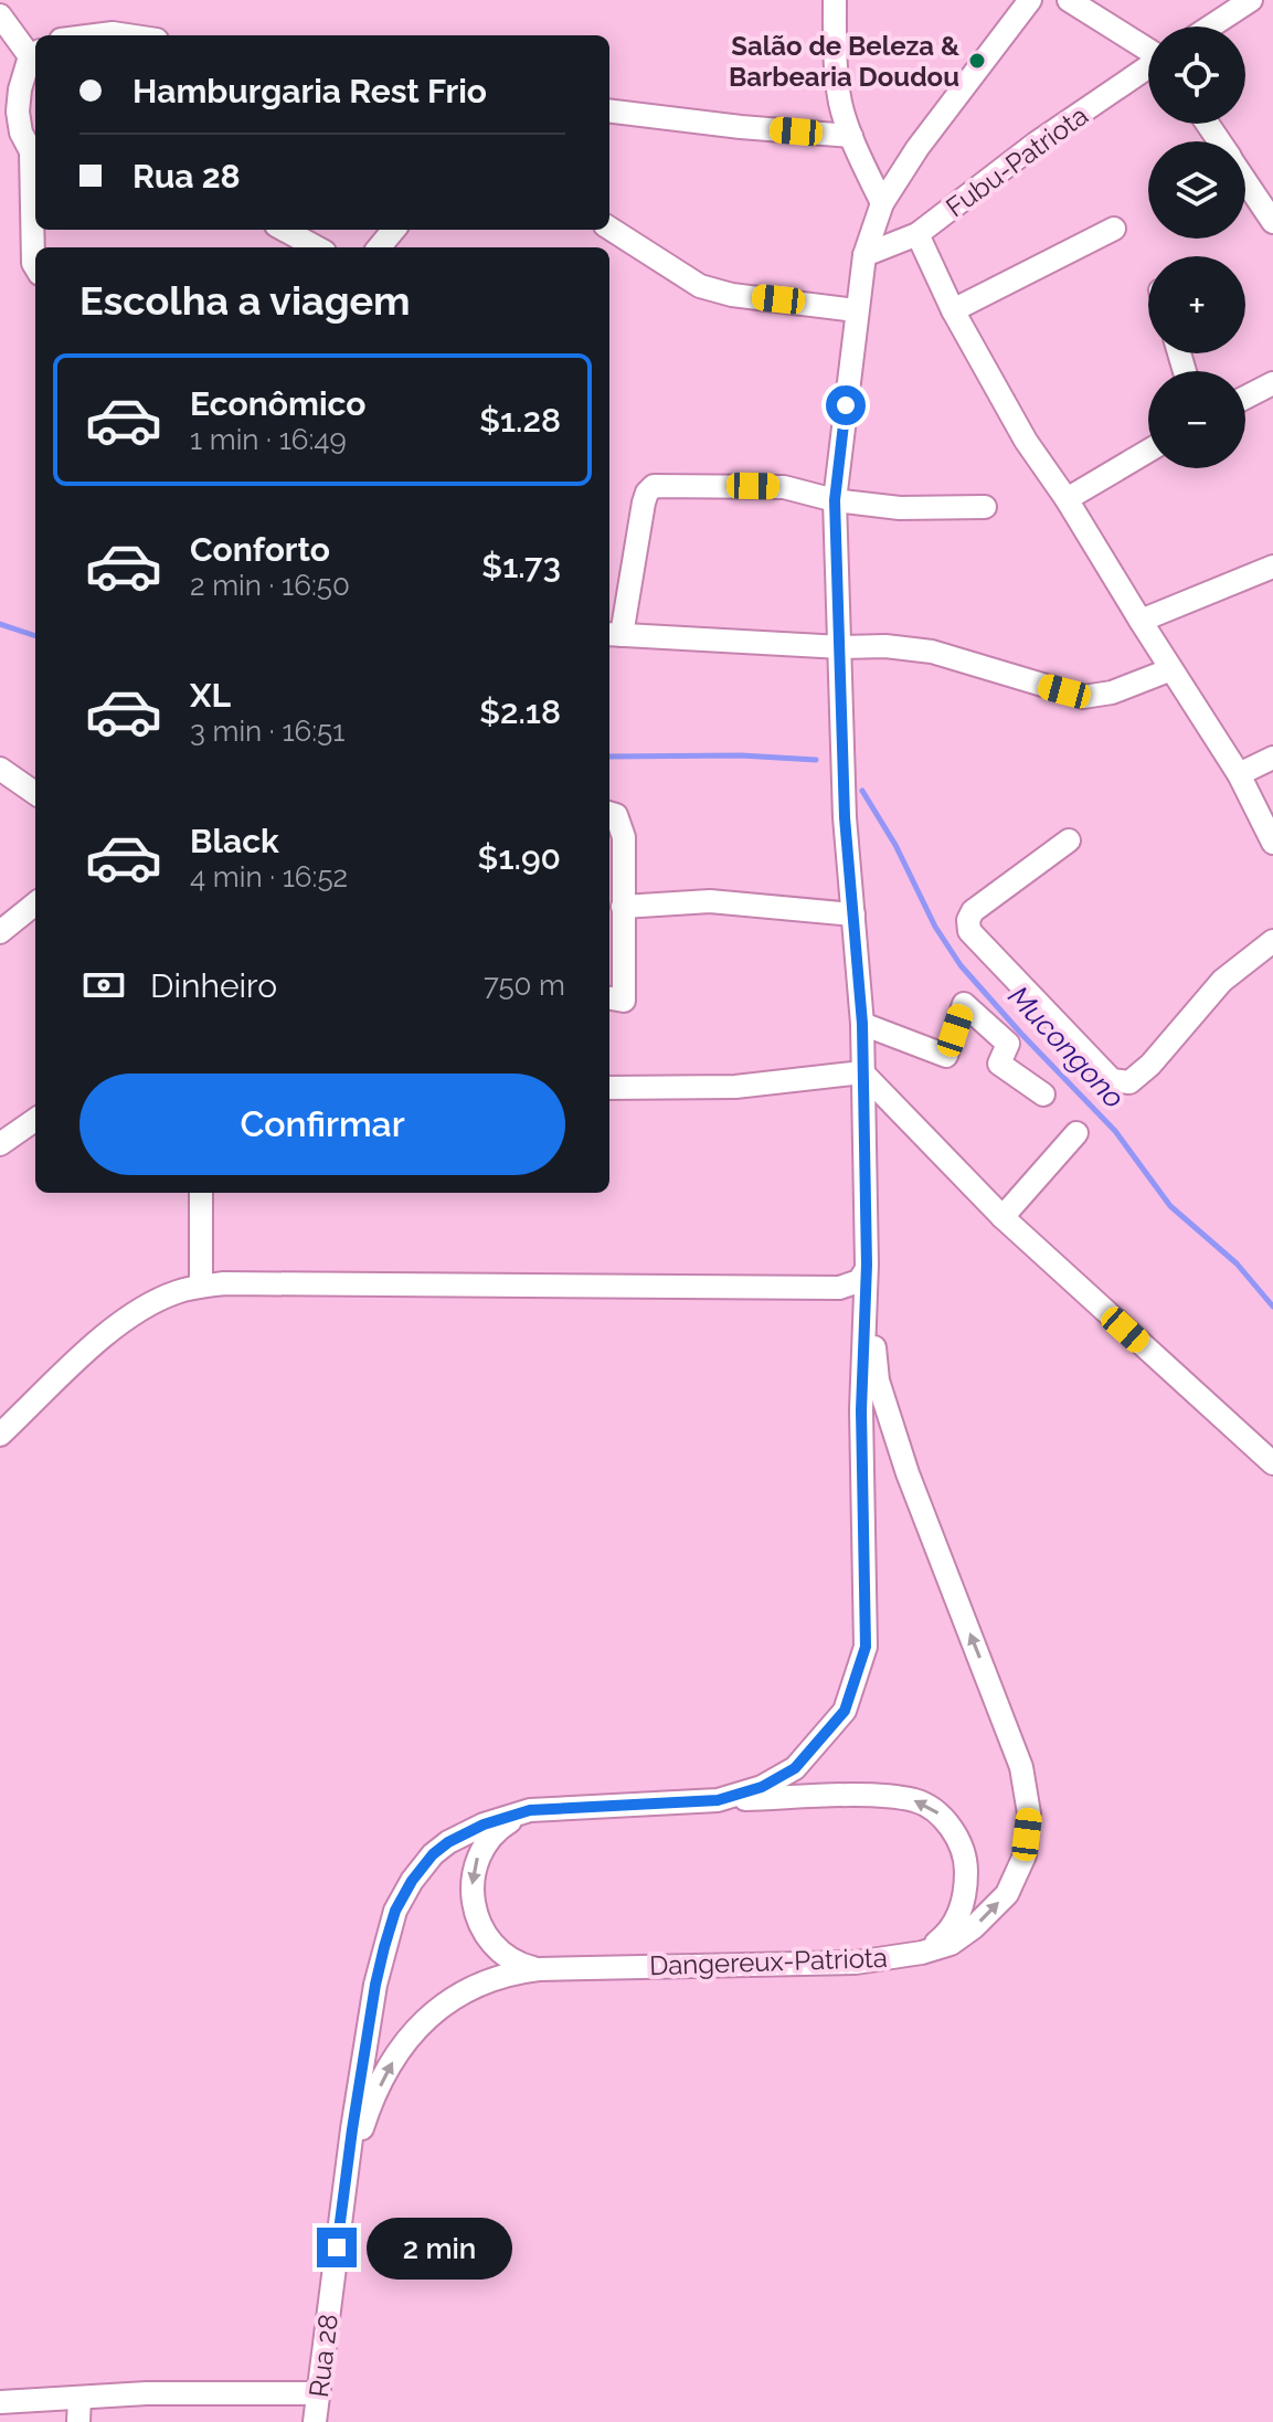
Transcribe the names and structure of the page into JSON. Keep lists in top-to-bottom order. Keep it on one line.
{"streets":{"street":["Fubu-Patriota","Dangereux-Patriota","Rua 28"]},"crossings":[["Dangereux-Patriota","Rua 28"]],"water":["Mucongono"],"places":["Salão de Beleza & Barbearia Doudou"],"page":{"map_buttons":["+","−"],"banner":["Hamburgaria Rest Frio","Rua 28"],"heading":"Escolha a viagem","list":[{"name":"Econômico","note":"1 min · 16:49","value":"$1.28"},{"name":"Conforto","note":"2 min · 16:50","value":"$1.73"},{"name":"XL","note":"3 min · 16:51","value":"$2.18"},{"name":"Black","note":"4 min · 16:52","value":"$1.90"}],"pay":["Dinheiro","750 m"],"buttons":"Confirmar","bubble":"2 min"}}
